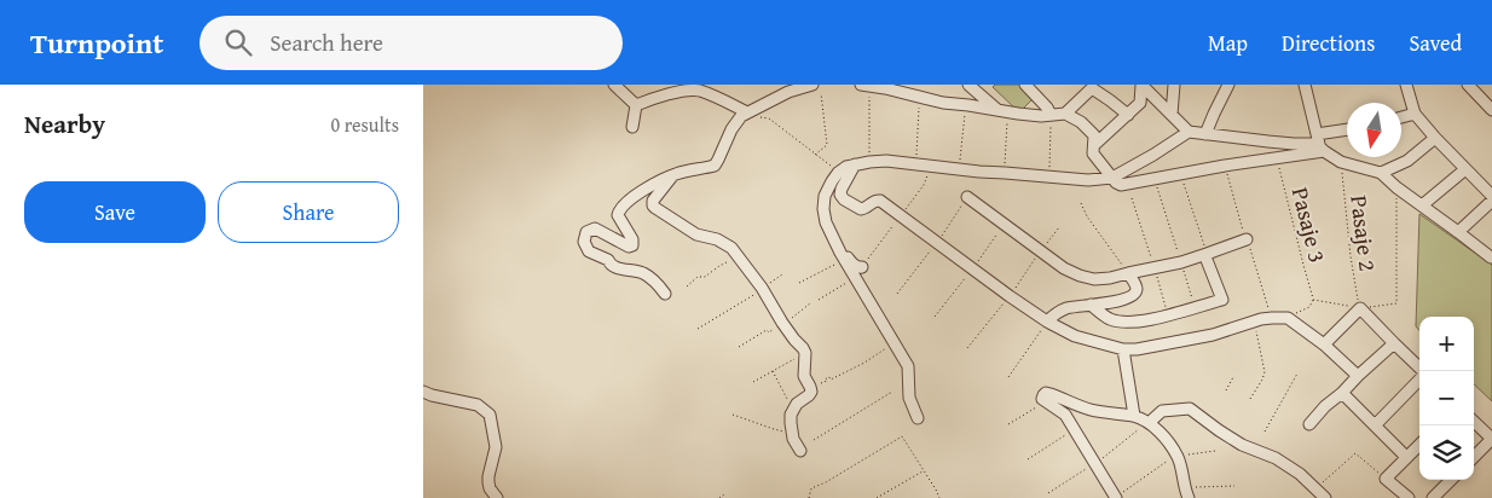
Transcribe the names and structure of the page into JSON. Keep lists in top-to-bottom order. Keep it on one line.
{"streets":{"path":["Pasaje 3","Pasaje 2"]},"north":"bottom","page":{"header":"Turnpoint","search":"Search here","nav":["Map","Directions","Saved"],"heading":["Nearby","0 results"],"buttons":["Save","Share"],"map_buttons":["+","−"]}}
